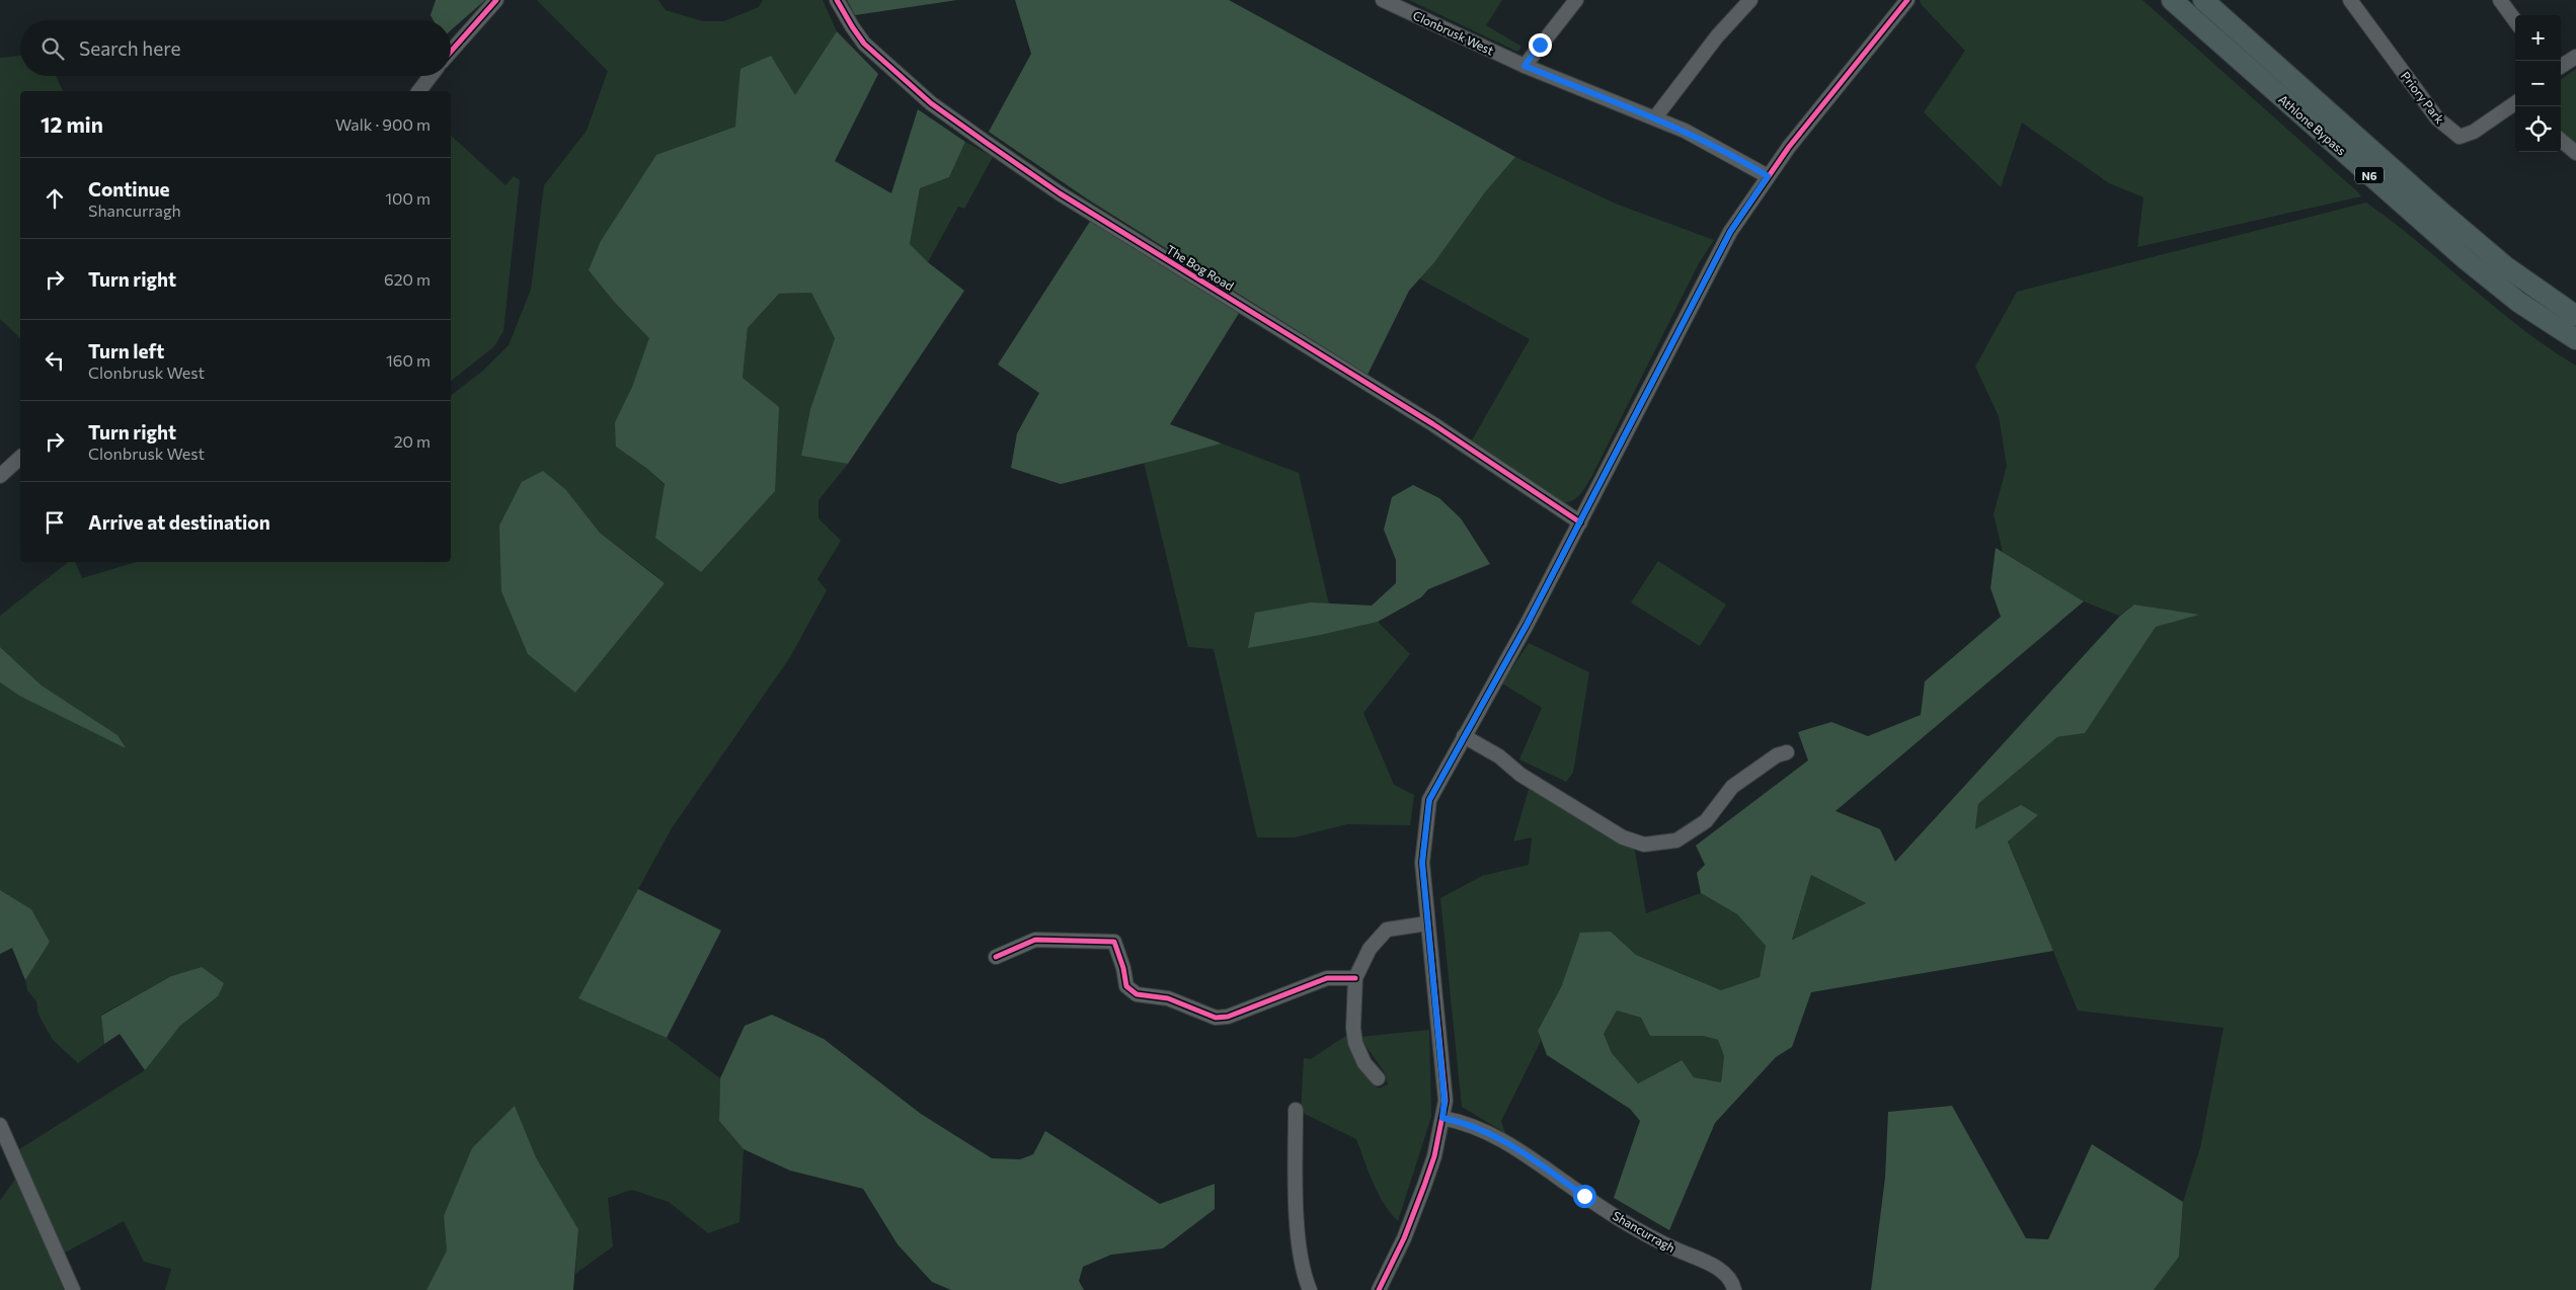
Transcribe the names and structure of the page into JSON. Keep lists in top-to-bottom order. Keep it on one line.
{"streets":{"highway":["Athlone Bypass","N6"],"street":["Clonbrusk West","Priory Park","The Bog Road","Shancurragh"]},"crossings":[["Athlone Bypass","N6"]],"page":{"map_buttons":["+","−"],"search":"Search here","heading":["12 min","Walk · 900 m"],"list":[["Continue","Shancurragh","100 m"],["Turn right","620 m"],["Turn left","Clonbrusk West","160 m"],["Turn right","Clonbrusk West","20 m"],"Arrive at destination"]}}
